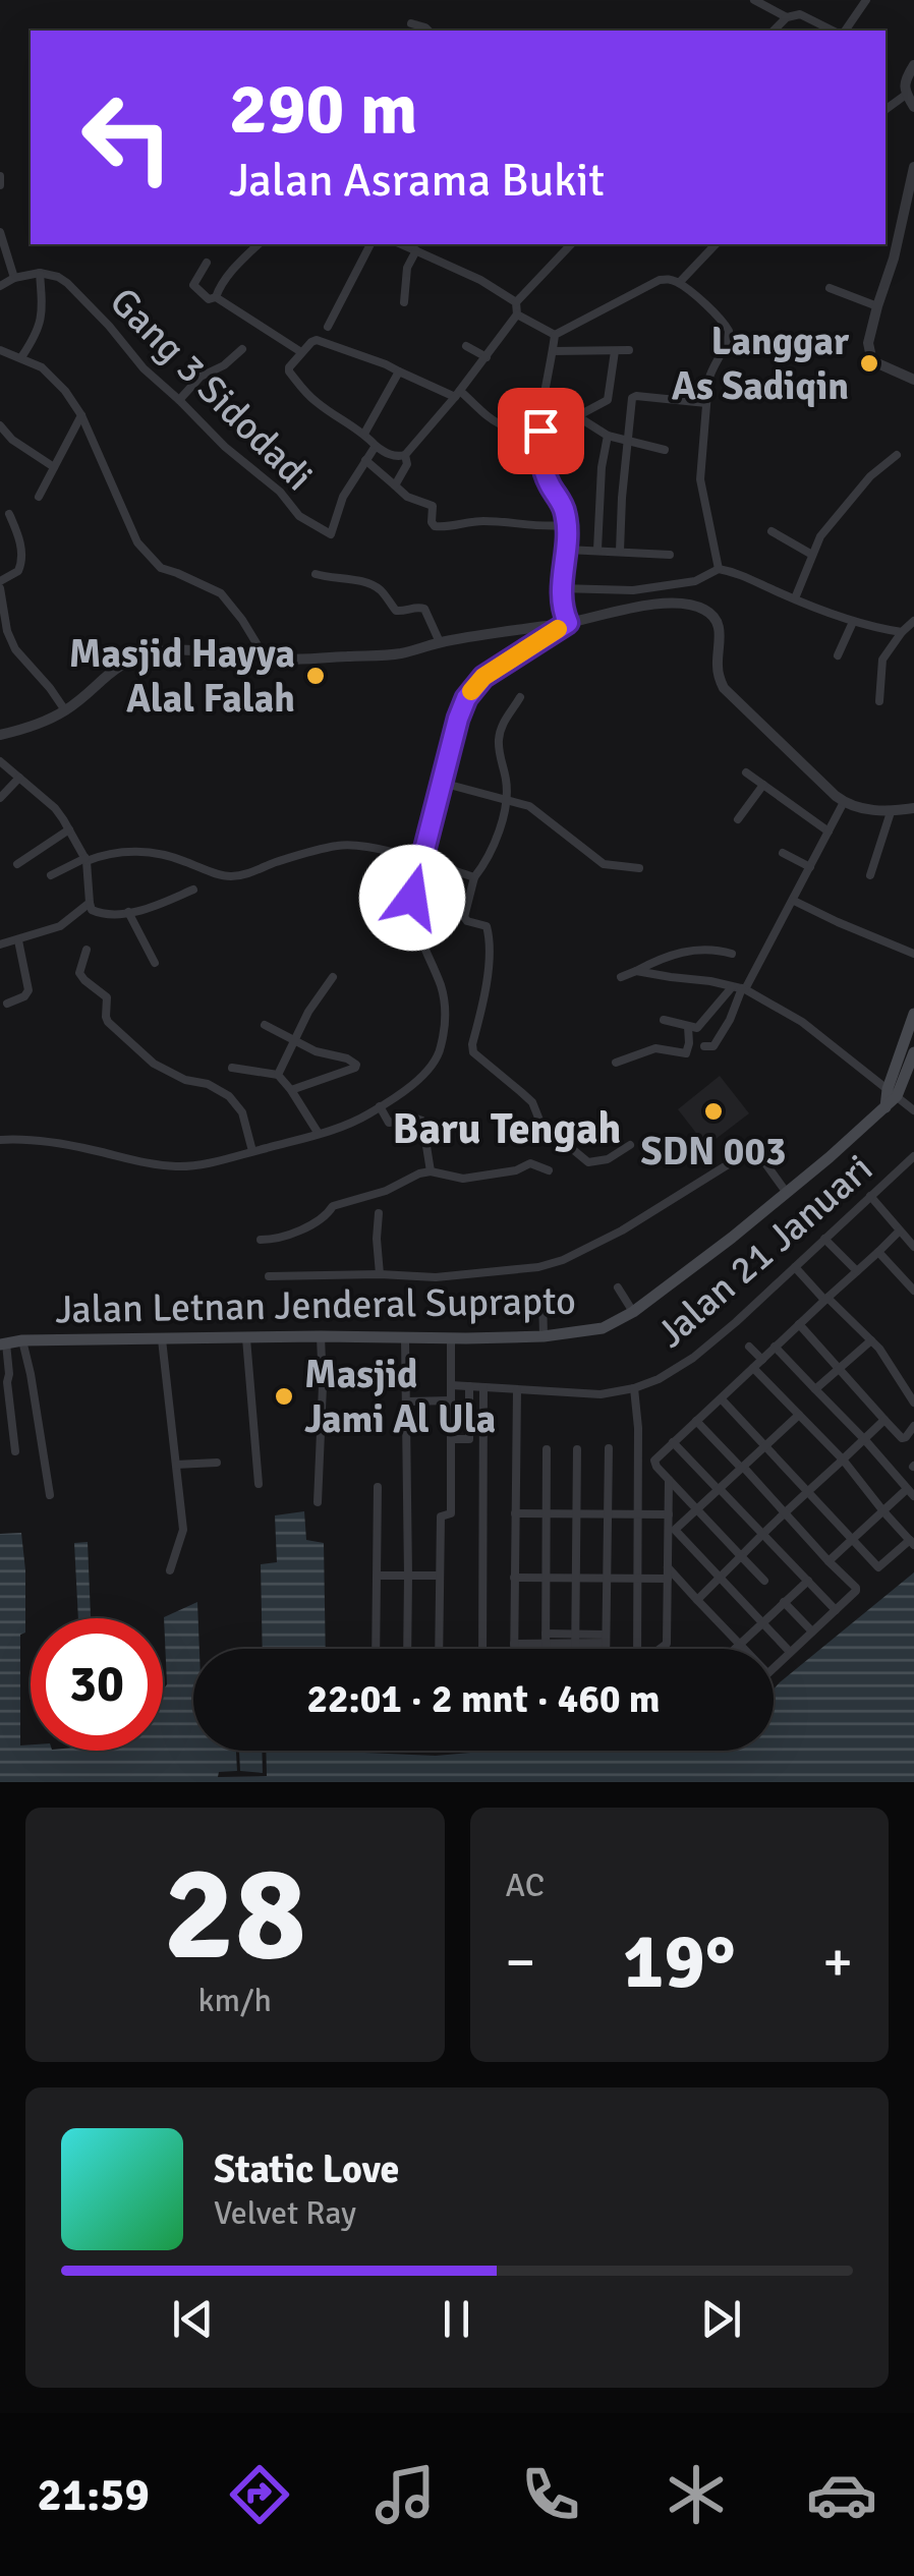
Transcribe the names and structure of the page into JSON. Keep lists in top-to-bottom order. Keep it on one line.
{"streets":{"main road":["Jalan Letnan Jenderal Suprapto"],"street":["Gang 3 Sidodadi","Jalan 21 Januari"]},"districts":["Baru Tengah"],"places":["Langgar As Sadiqin","Masjid Hayya Alal Falah","SDN 003","Masjid Jami Al Ula"],"page":{"turn":["290 m","Jalan Asrama Bukit"],"limit":"30","trip":"22:01 · 2 mnt · 460 m","tile":[["28","km/h"],"AC"],"heat":["−","19°","+"],"song":["Static Love","Velvet Ray"],"tabs":"21:59"}}
